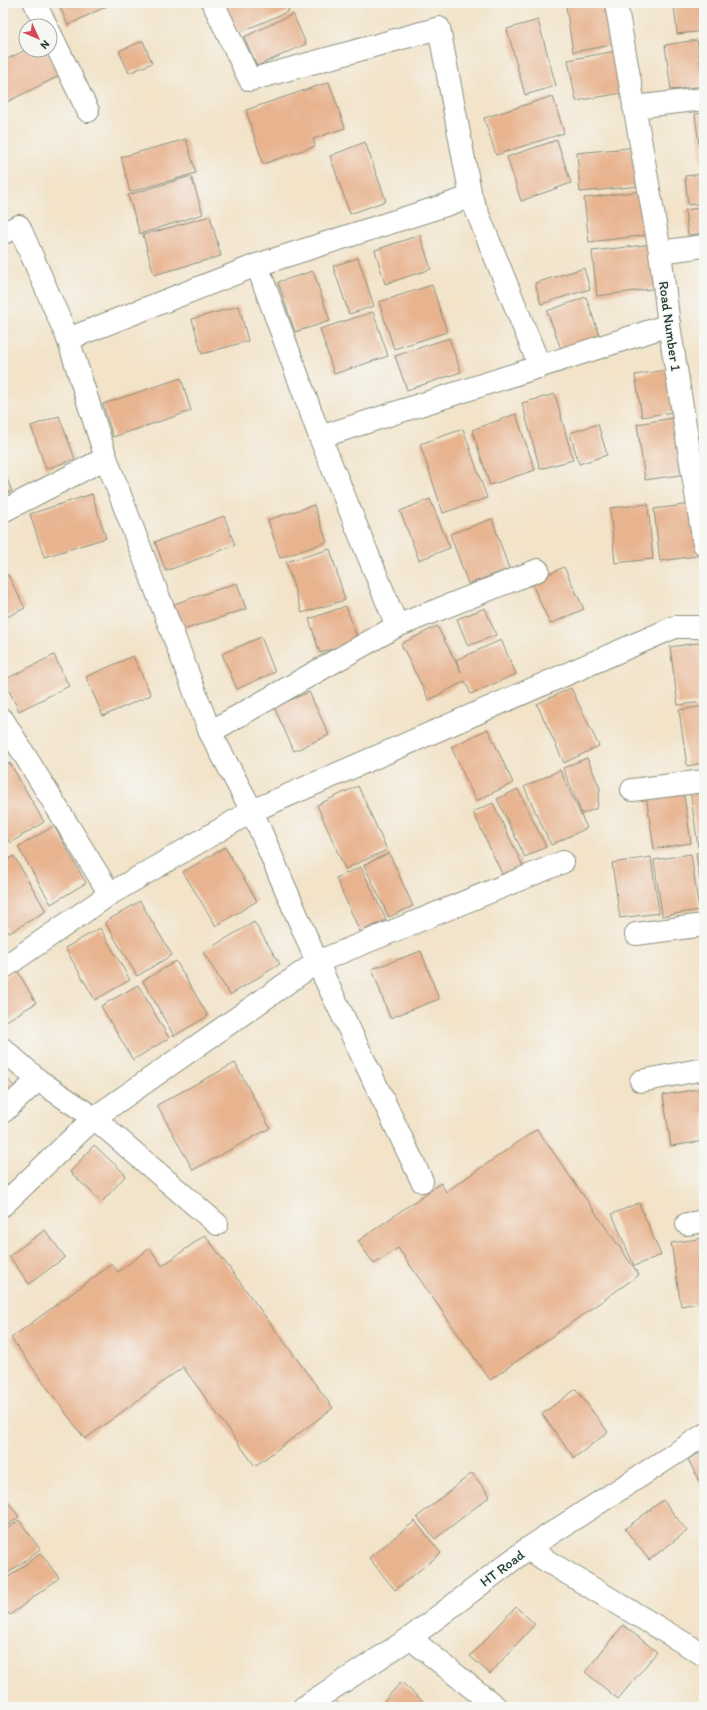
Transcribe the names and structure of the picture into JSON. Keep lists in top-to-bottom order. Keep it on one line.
{"streets":{"street":["Road Number 1","HT Road"]},"north":"bottom right"}
